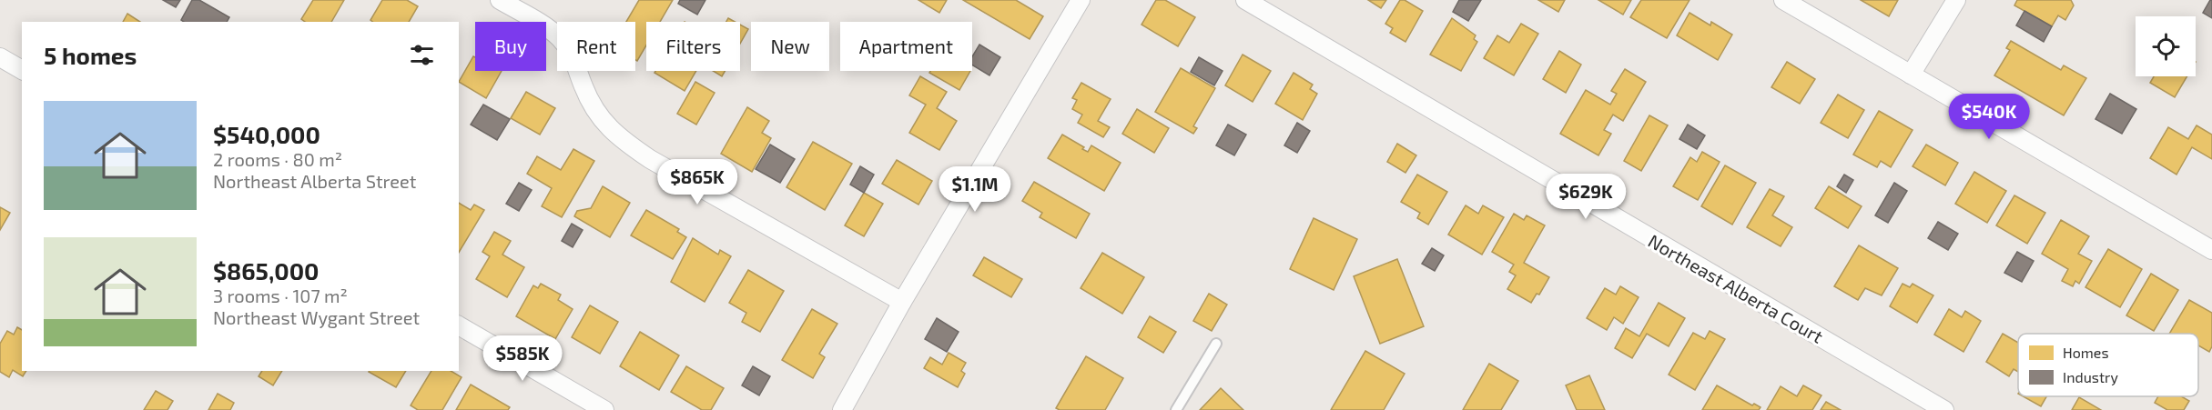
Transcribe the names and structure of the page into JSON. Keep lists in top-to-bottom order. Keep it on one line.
{"streets":{"street":["Northeast Alberta Court"]},"legend":["Homes","Industry"],"page":{"chip":["Buy","Rent","Filters","New","Apartment"],"heading":"5 homes","list":[{"name":"$540,000","note":"2 rooms · 80 m² · Northeast Alberta Street"},{"name":"$865,000","note":"3 rooms · 107 m² · Northeast Wygant Street"}],"price":["$540K","$865K","$1.1M","$629K","$585K"]}}
